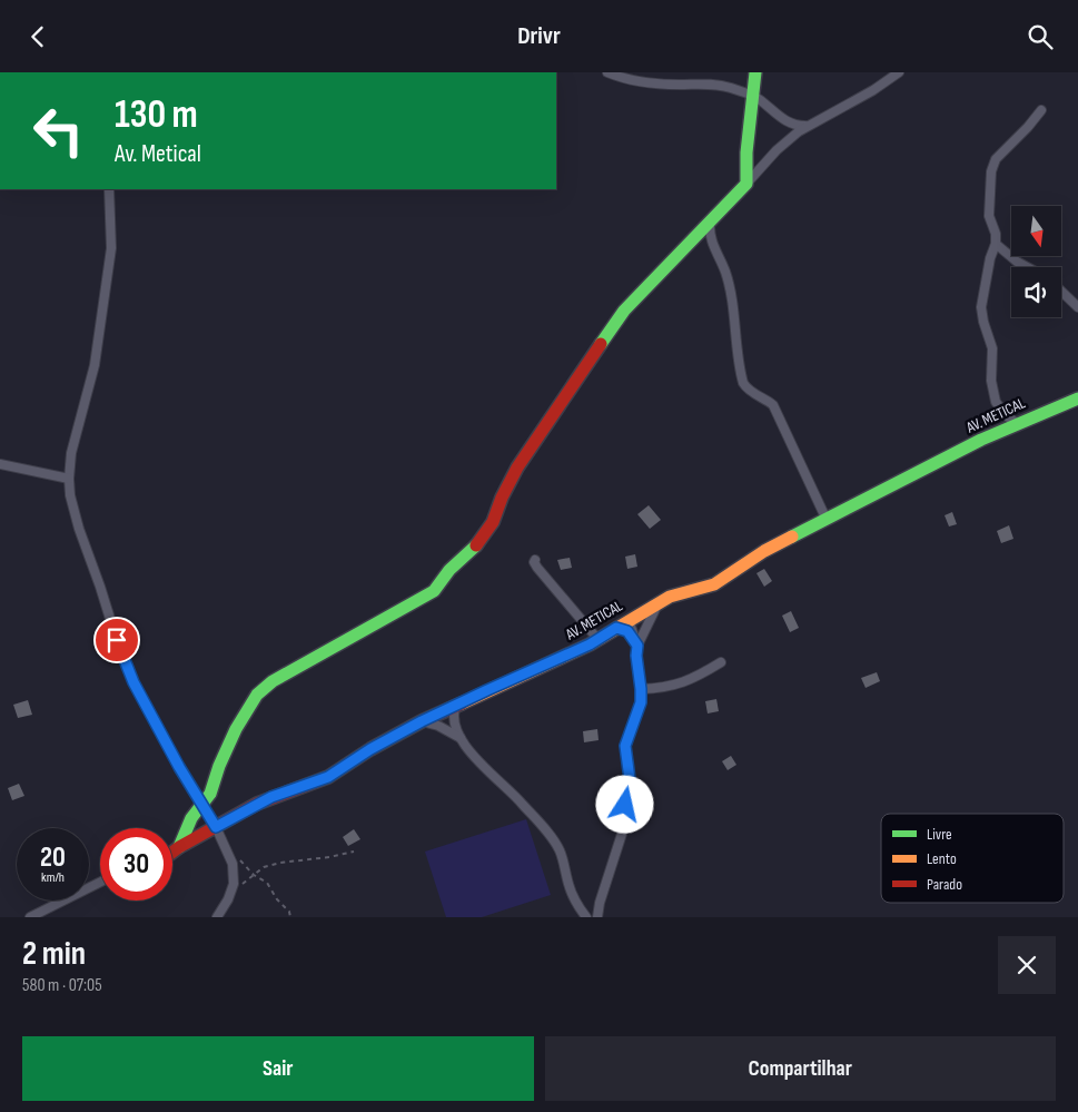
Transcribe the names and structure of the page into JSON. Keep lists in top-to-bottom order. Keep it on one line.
{"streets":{"street":["AV. METICAL"]},"legend":["Livre","Lento","Parado"],"north":"bottom","page":{"header":"Drivr","turn":["130 m","Av. Metical"],"speed":"20 km/h","limit":"30","heading":["2 min","580 m · 07:05"],"buttons":["Sair","Compartilhar"]}}
